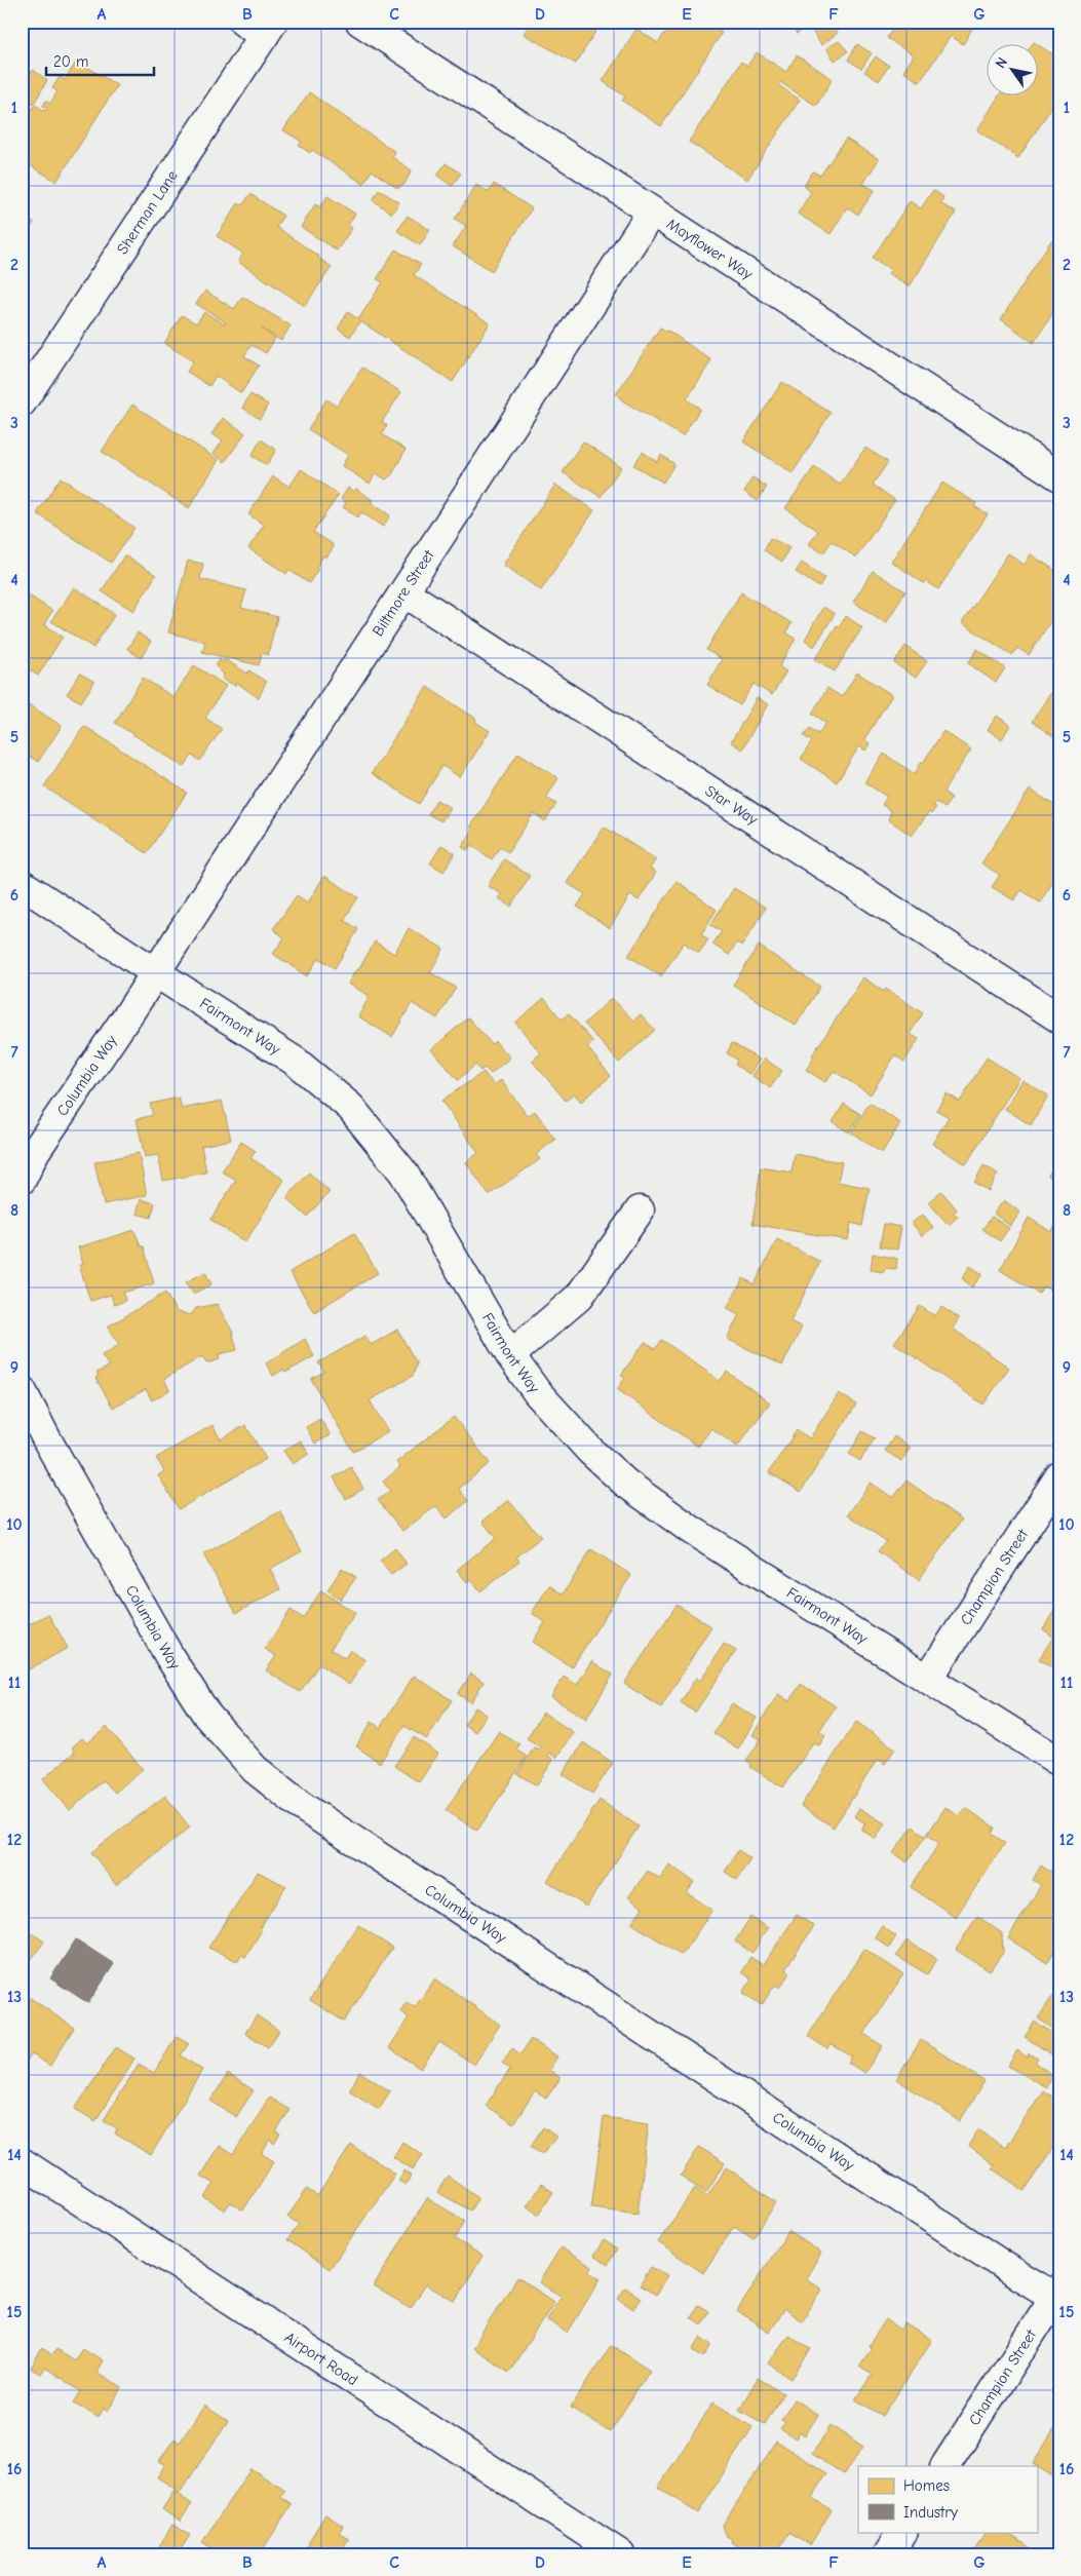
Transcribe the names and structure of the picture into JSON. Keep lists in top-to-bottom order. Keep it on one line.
{"streets":{"street":["Sherman Lane","Mayflower Way","Biltmore Street","Star Way","Fairmont Way","Columbia Way","Champion Street","Airport Road"]},"crossings":[["Mayflower Way","Biltmore Street"],["Biltmore Street","Star Way"],["Biltmore Street","Fairmont Way"],["Biltmore Street","Columbia Way"],["Fairmont Way","Columbia Way"],["Fairmont Way","Champion Street"],["Columbia Way","Champion Street"]],"legend":["Homes","Industry"],"scale_bar":"20 m","north":"top left","grid":{"columns":["A","B","C","D","E","F","G"],"rows":["1","2","3","4","5","6","7","8","9","10","11","12","13","14","15","16"]}}
